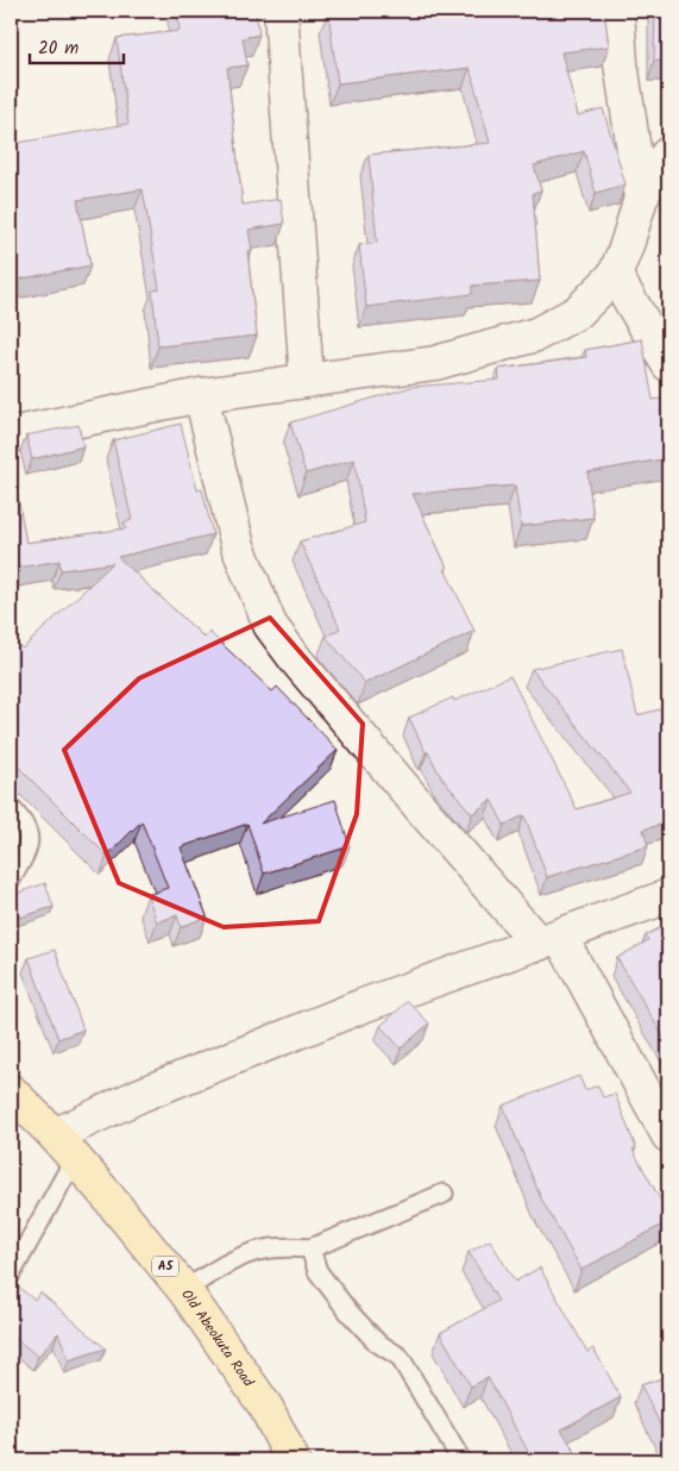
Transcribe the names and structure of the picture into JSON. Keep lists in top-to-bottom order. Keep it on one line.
{"streets":{"highway":["A5","Old Abeokuta Road"]},"scale_bar":"20 m"}
